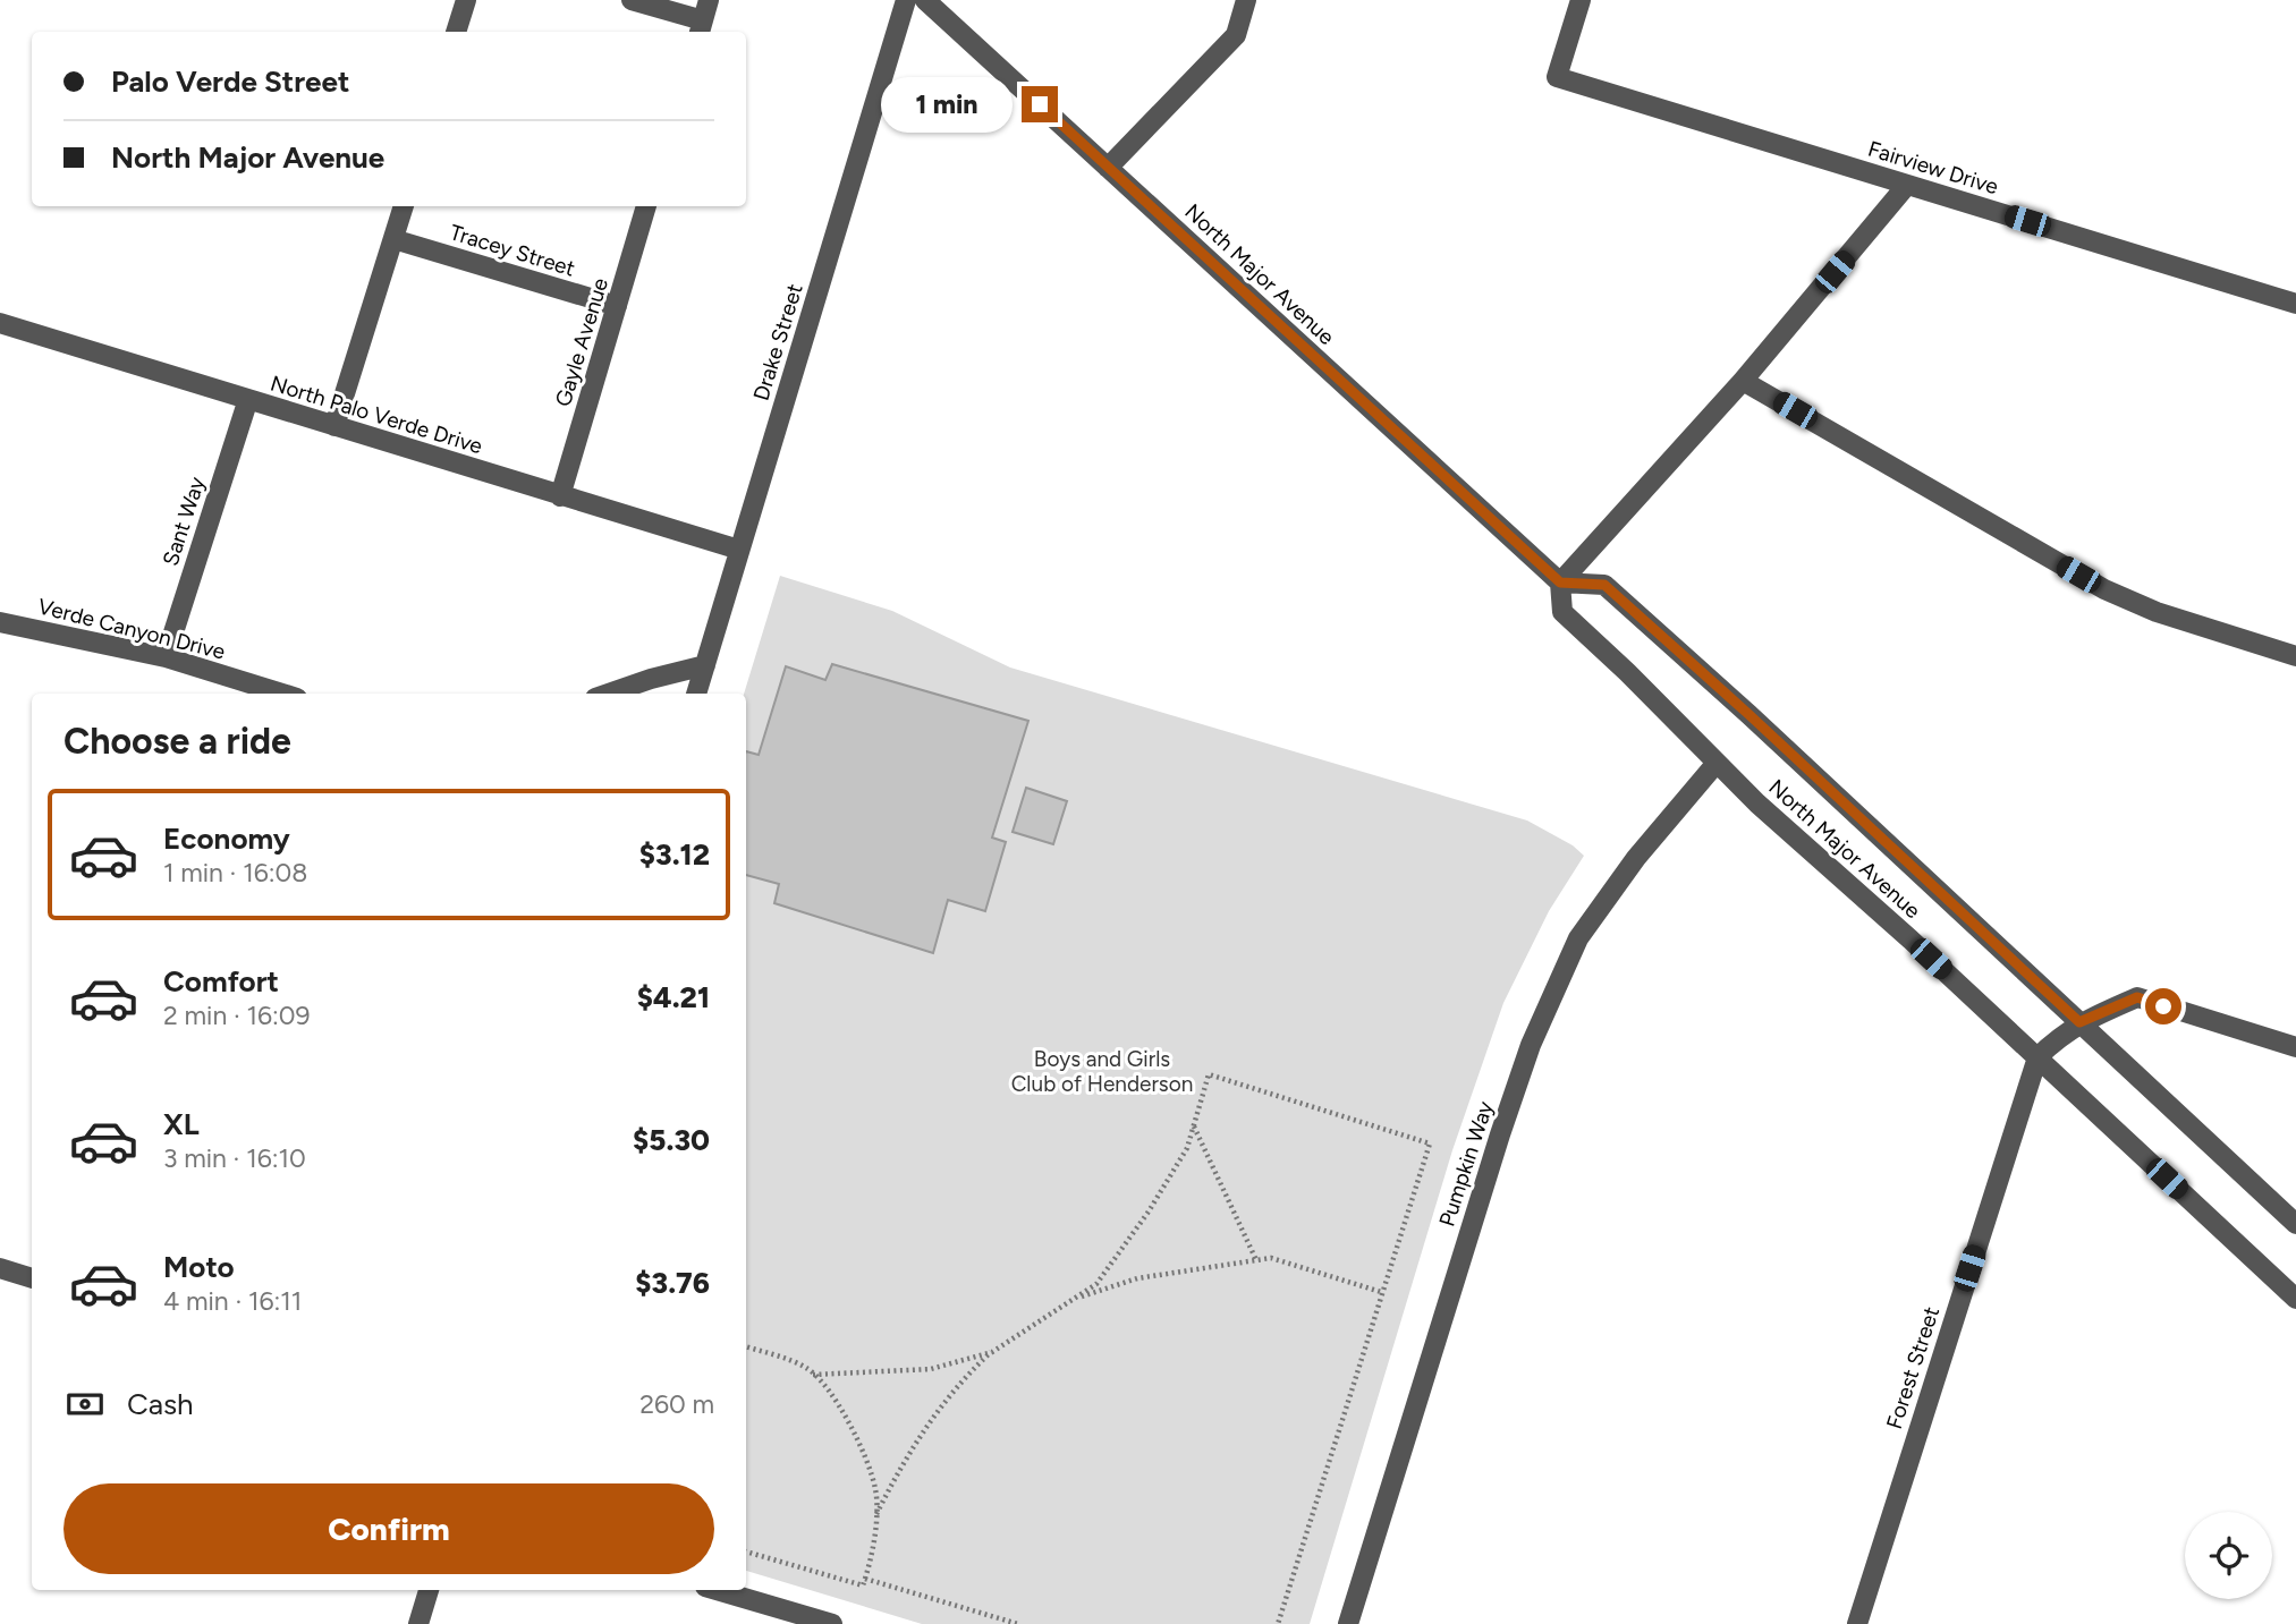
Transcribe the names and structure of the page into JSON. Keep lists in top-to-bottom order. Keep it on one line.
{"streets":{"street":["Fairview Drive","Tracey Street","North Major Avenue","Gayle Avenue","Drake Street","North Palo Verde Drive","Sant Way","Verde Canyon Drive","Pumpkin Way","Forest Street"]},"crossings":[["Tracey Street","Gayle Avenue"],["North Major Avenue","Pumpkin Way"],["North Major Avenue","Forest Street"],["Gayle Avenue","North Palo Verde Drive"],["Drake Street","North Palo Verde Drive"],["North Palo Verde Drive","Sant Way"],["Sant Way","Verde Canyon Drive"]],"parks":["Boys and Girls Club of Henderson"],"page":{"banner":["Palo Verde Street","North Major Avenue"],"bubble":"1 min","heading":"Choose a ride","list":[{"name":"Economy","note":"1 min · 16:08","value":"$3.12"},{"name":"Comfort","note":"2 min · 16:09","value":"$4.21"},{"name":"XL","note":"3 min · 16:10","value":"$5.30"},{"name":"Moto","note":"4 min · 16:11","value":"$3.76"}],"pay":["Cash","260 m"],"buttons":"Confirm"}}
